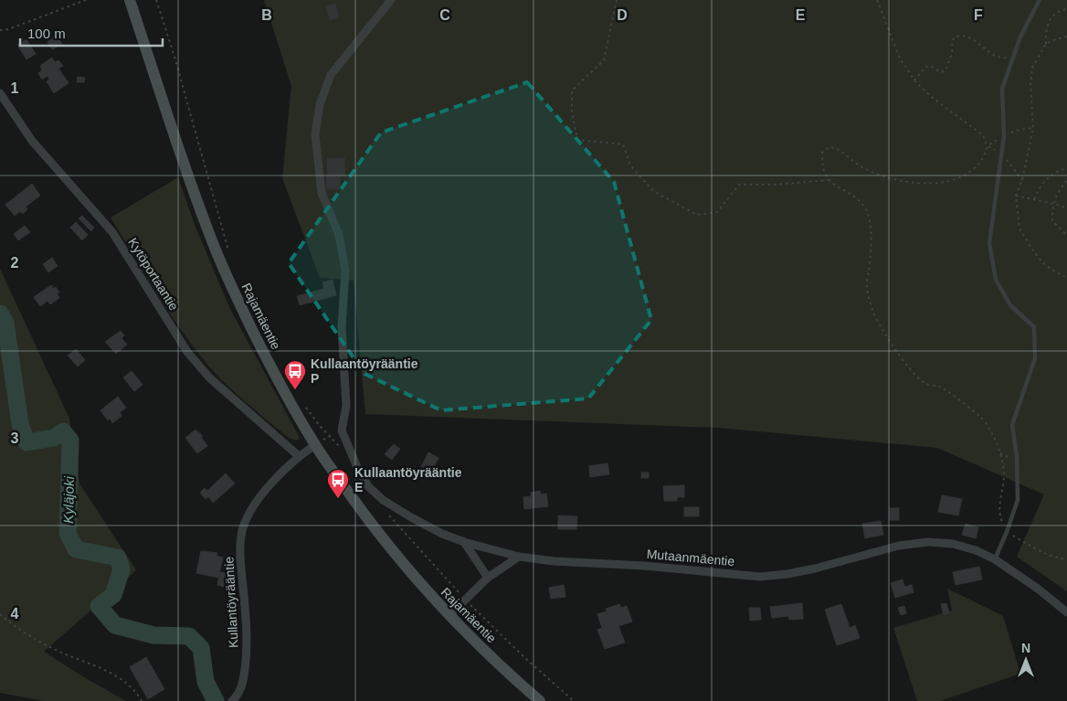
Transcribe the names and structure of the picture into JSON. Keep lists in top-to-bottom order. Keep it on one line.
{"streets":{"main road":["Rajamäentie"],"street":["Kytöportaantie","Mutaanmäentie","Kullantöyrääntie"]},"crossings":[["Kytöportaantie","Kullantöyrääntie"],["Rajamäentie","Kullantöyrääntie"]],"water":["Kyläjoki"],"places":{"bus stop":["Kullaantöyrääntie P","Kullaantöyrääntie E"]},"scale_bar":"100 m","north":"top","grid":{"columns":["B","C","D","E","F"],"rows":["1","2","3","4"]}}
